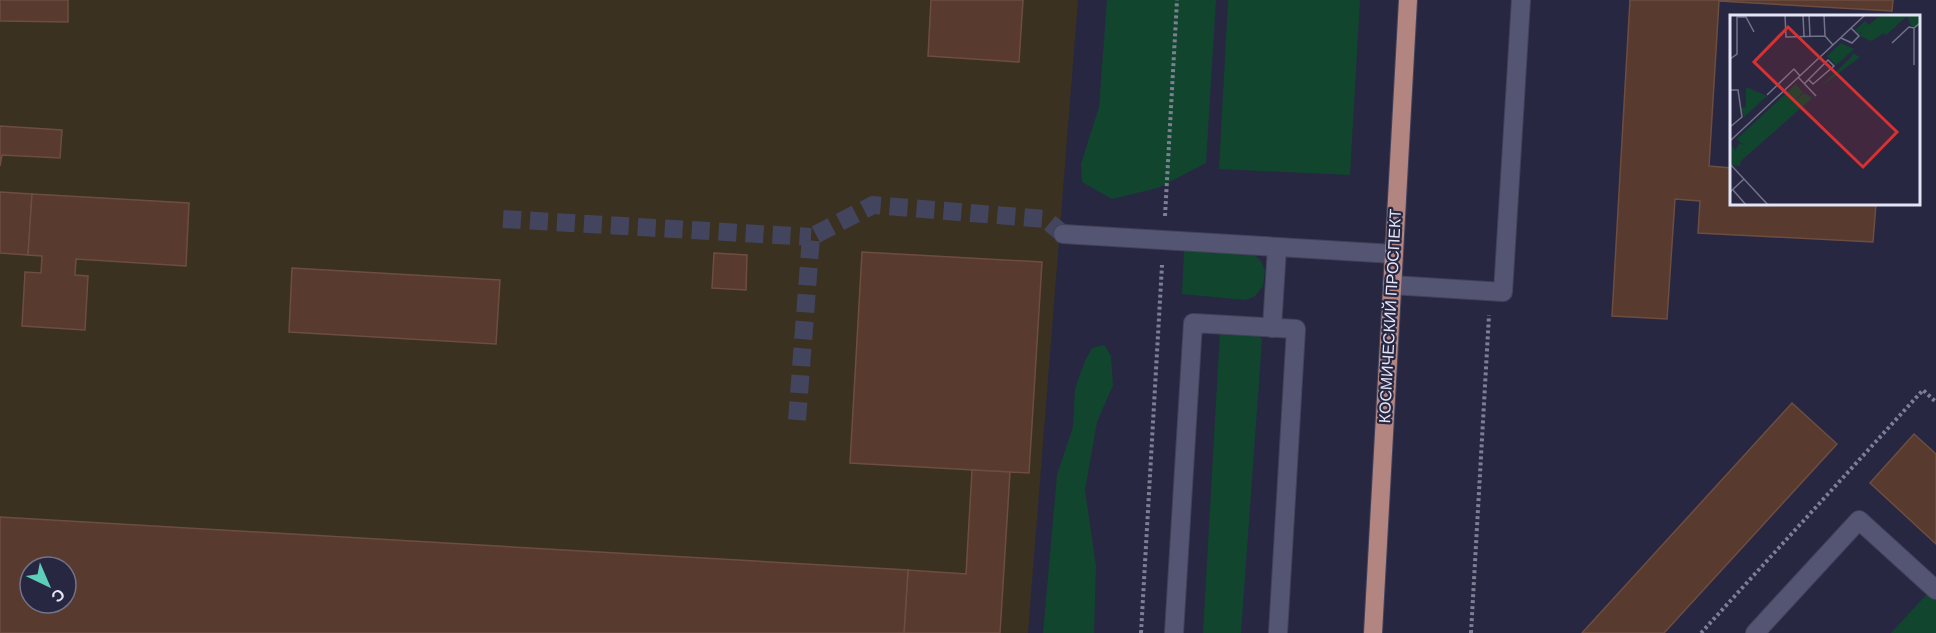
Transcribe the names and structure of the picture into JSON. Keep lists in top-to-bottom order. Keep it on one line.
{"streets":{"main road":["КОСМИЧЕСКИЙ ПРОСПЕКТ"]},"north":"bottom right"}
